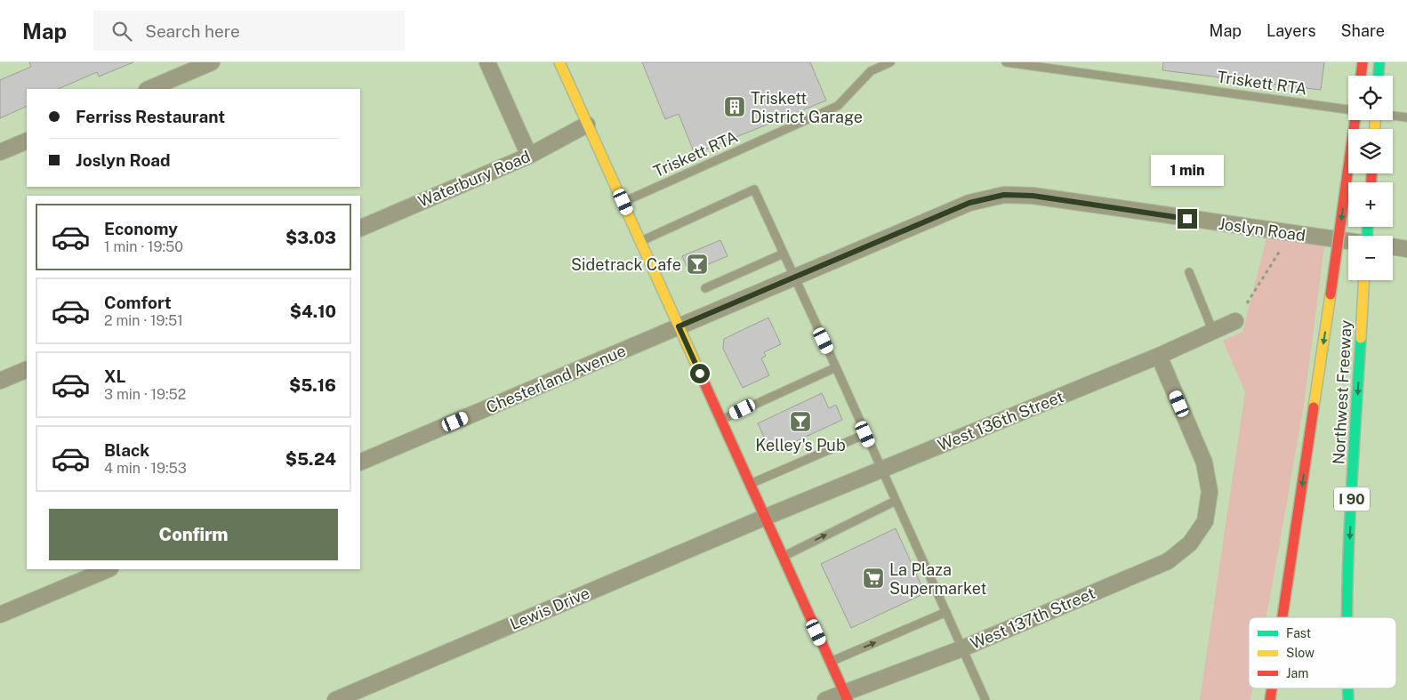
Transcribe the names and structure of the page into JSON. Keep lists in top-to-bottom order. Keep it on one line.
{"streets":{"main road":["Northwest Freeway","I 90"],"street":["Waterbury Road","Joslyn Road","Chesterland Avenue","West 136th Street","Lewis Drive","West 137th Street"],"lane":["Triskett RTA"]},"crossings":[["Joslyn Road","Chesterland Avenue"],["West 136th Street","Lewis Drive"],["West 136th Street","West 137th Street"]],"places":{"building":["Triskett District Garage"],"bar":["Sidetrack Cafe","Kelley's Pub"],"supermarket":["La Plaza Supermarket"]},"legend":["Fast","Slow","Jam"],"page":{"header":"Map","search":"Search here","nav":["Map","Layers","Share"],"map_buttons":["+","−"],"banner":["Ferriss Restaurant","Joslyn Road"],"bubble":"1 min","list":[{"name":"Economy","note":"1 min · 19:50","value":"$3.03"},{"name":"Comfort","note":"2 min · 19:51","value":"$4.10"},{"name":"XL","note":"3 min · 19:52","value":"$5.16"},{"name":"Black","note":"4 min · 19:53","value":"$5.24"}],"buttons":"Confirm"}}
